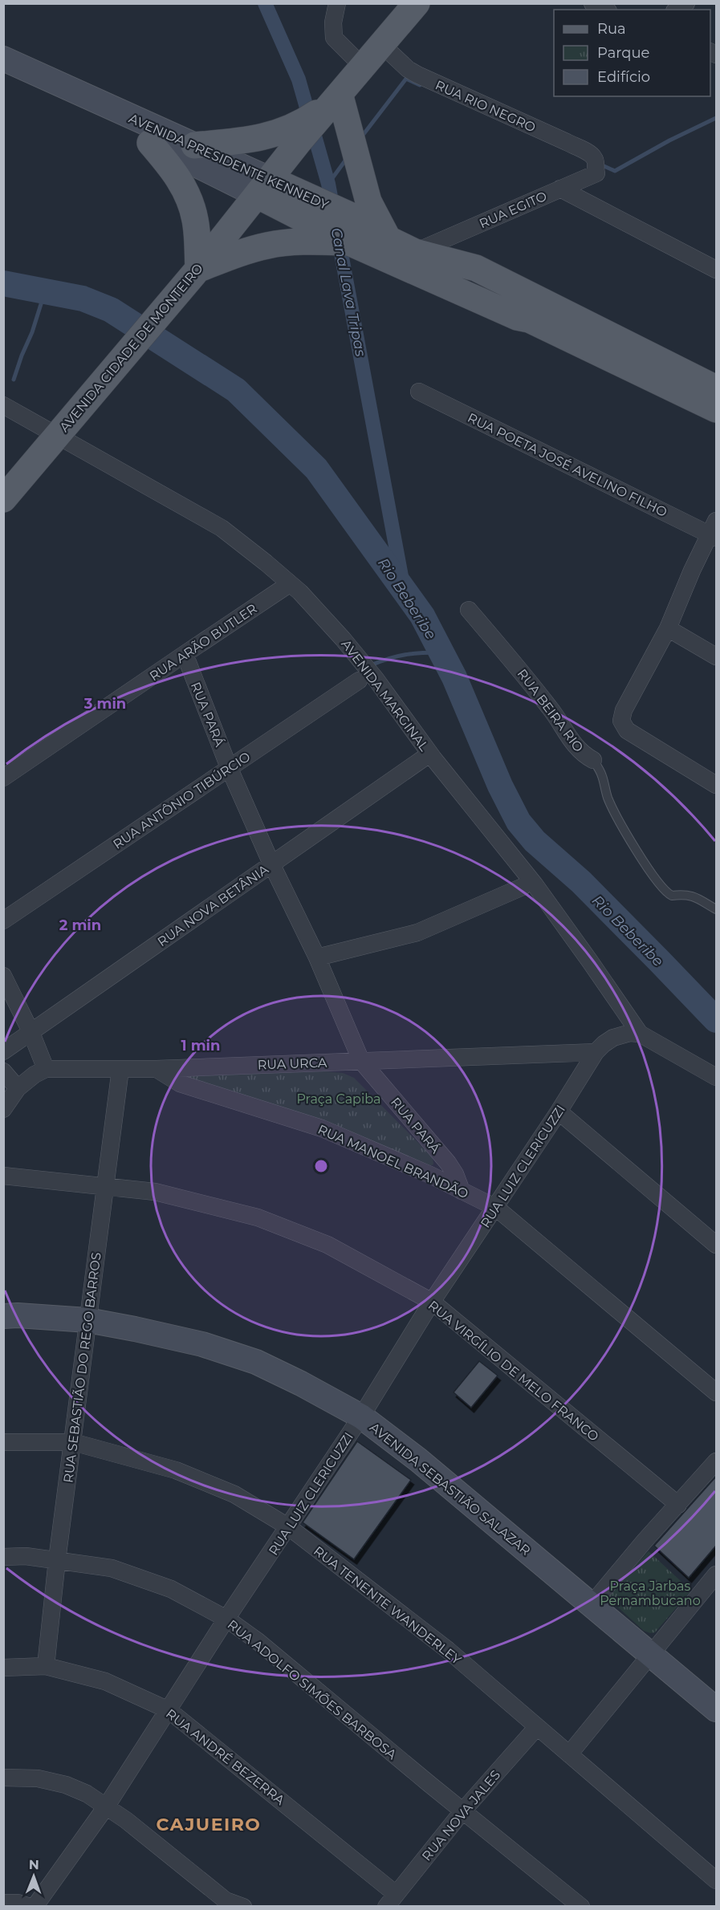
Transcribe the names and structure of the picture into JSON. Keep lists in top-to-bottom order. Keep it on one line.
{"streets":{"main road":["AVENIDA PRESIDENTE KENNEDY","AVENIDA CIDADE DE MONTEIRO"],"street":["RUA RIO NEGRO","RUA EGITO","RUA POETA JOSÉ AVELINO FILHO","RUA ARÃO BUTLER","AVENIDA MARGINAL","RUA BEIRA RIO","RUA PARÁ","RUA ANTÔNIO TIBÚRCIO","RUA NOVA BETÂNIA","RUA URCA","RUA MANOEL BRANDÃO","RUA LUIZ CLERICUZZI","RUA SEBASTIÃO DO REGO BARROS","RUA VIRGÍLIO DE MELO FRANCO","AVENIDA SEBASTIÃO SALAZAR","RUA TENENTE WANDERLEY","RUA ADOLFO SIMÕES BARBOSA","RUA ANDRÉ BEZERRA","RUA NOVA JALES"]},"crossings":[["RUA RIO NEGRO","RUA EGITO"],["RUA RIO NEGRO","AVENIDA CIDADE DE MONTEIRO"],["AVENIDA PRESIDENTE KENNEDY","RUA EGITO"],["AVENIDA PRESIDENTE KENNEDY","AVENIDA CIDADE DE MONTEIRO"],["AVENIDA CIDADE DE MONTEIRO","AVENIDA MARGINAL"],["RUA ARÃO BUTLER","RUA PARÁ"],["AVENIDA MARGINAL","RUA LUIZ CLERICUZZI"],["RUA PARÁ","RUA ANTÔNIO TIBÚRCIO"],["RUA PARÁ","RUA NOVA BETÂNIA"],["RUA PARÁ","RUA URCA"],["RUA PARÁ","RUA MANOEL BRANDÃO"],["RUA URCA","RUA MANOEL BRANDÃO"],["RUA URCA","RUA LUIZ CLERICUZZI"],["RUA URCA","RUA SEBASTIÃO DO REGO BARROS"],["RUA MANOEL BRANDÃO","RUA LUIZ CLERICUZZI"],["RUA LUIZ CLERICUZZI","RUA VIRGÍLIO DE MELO FRANCO"],["RUA LUIZ CLERICUZZI","AVENIDA SEBASTIÃO SALAZAR"],["RUA LUIZ CLERICUZZI","RUA TENENTE WANDERLEY"],["RUA LUIZ CLERICUZZI","RUA ADOLFO SIMÕES BARBOSA"],["RUA LUIZ CLERICUZZI","RUA ANDRÉ BEZERRA"],["RUA SEBASTIÃO DO REGO BARROS","RUA VIRGÍLIO DE MELO FRANCO"],["RUA SEBASTIÃO DO REGO BARROS","AVENIDA SEBASTIÃO SALAZAR"],["RUA SEBASTIÃO DO REGO BARROS","RUA TENENTE WANDERLEY"],["RUA SEBASTIÃO DO REGO BARROS","RUA ADOLFO SIMÕES BARBOSA"],["RUA SEBASTIÃO DO REGO BARROS","RUA ANDRÉ BEZERRA"],["RUA TENENTE WANDERLEY","RUA NOVA JALES"],["RUA ADOLFO SIMÕES BARBOSA","RUA NOVA JALES"],["RUA ANDRÉ BEZERRA","RUA NOVA JALES"]],"districts":["CAJUEIRO"],"water":["Canal Lava Tripas","Rio Beberibe"],"parks":["Praça Capiba","Praça Jarbas Pernambucano"],"legend":["Rua","Parque","Edifício"],"north":"top","rings":["3 min","2 min","1 min"]}
